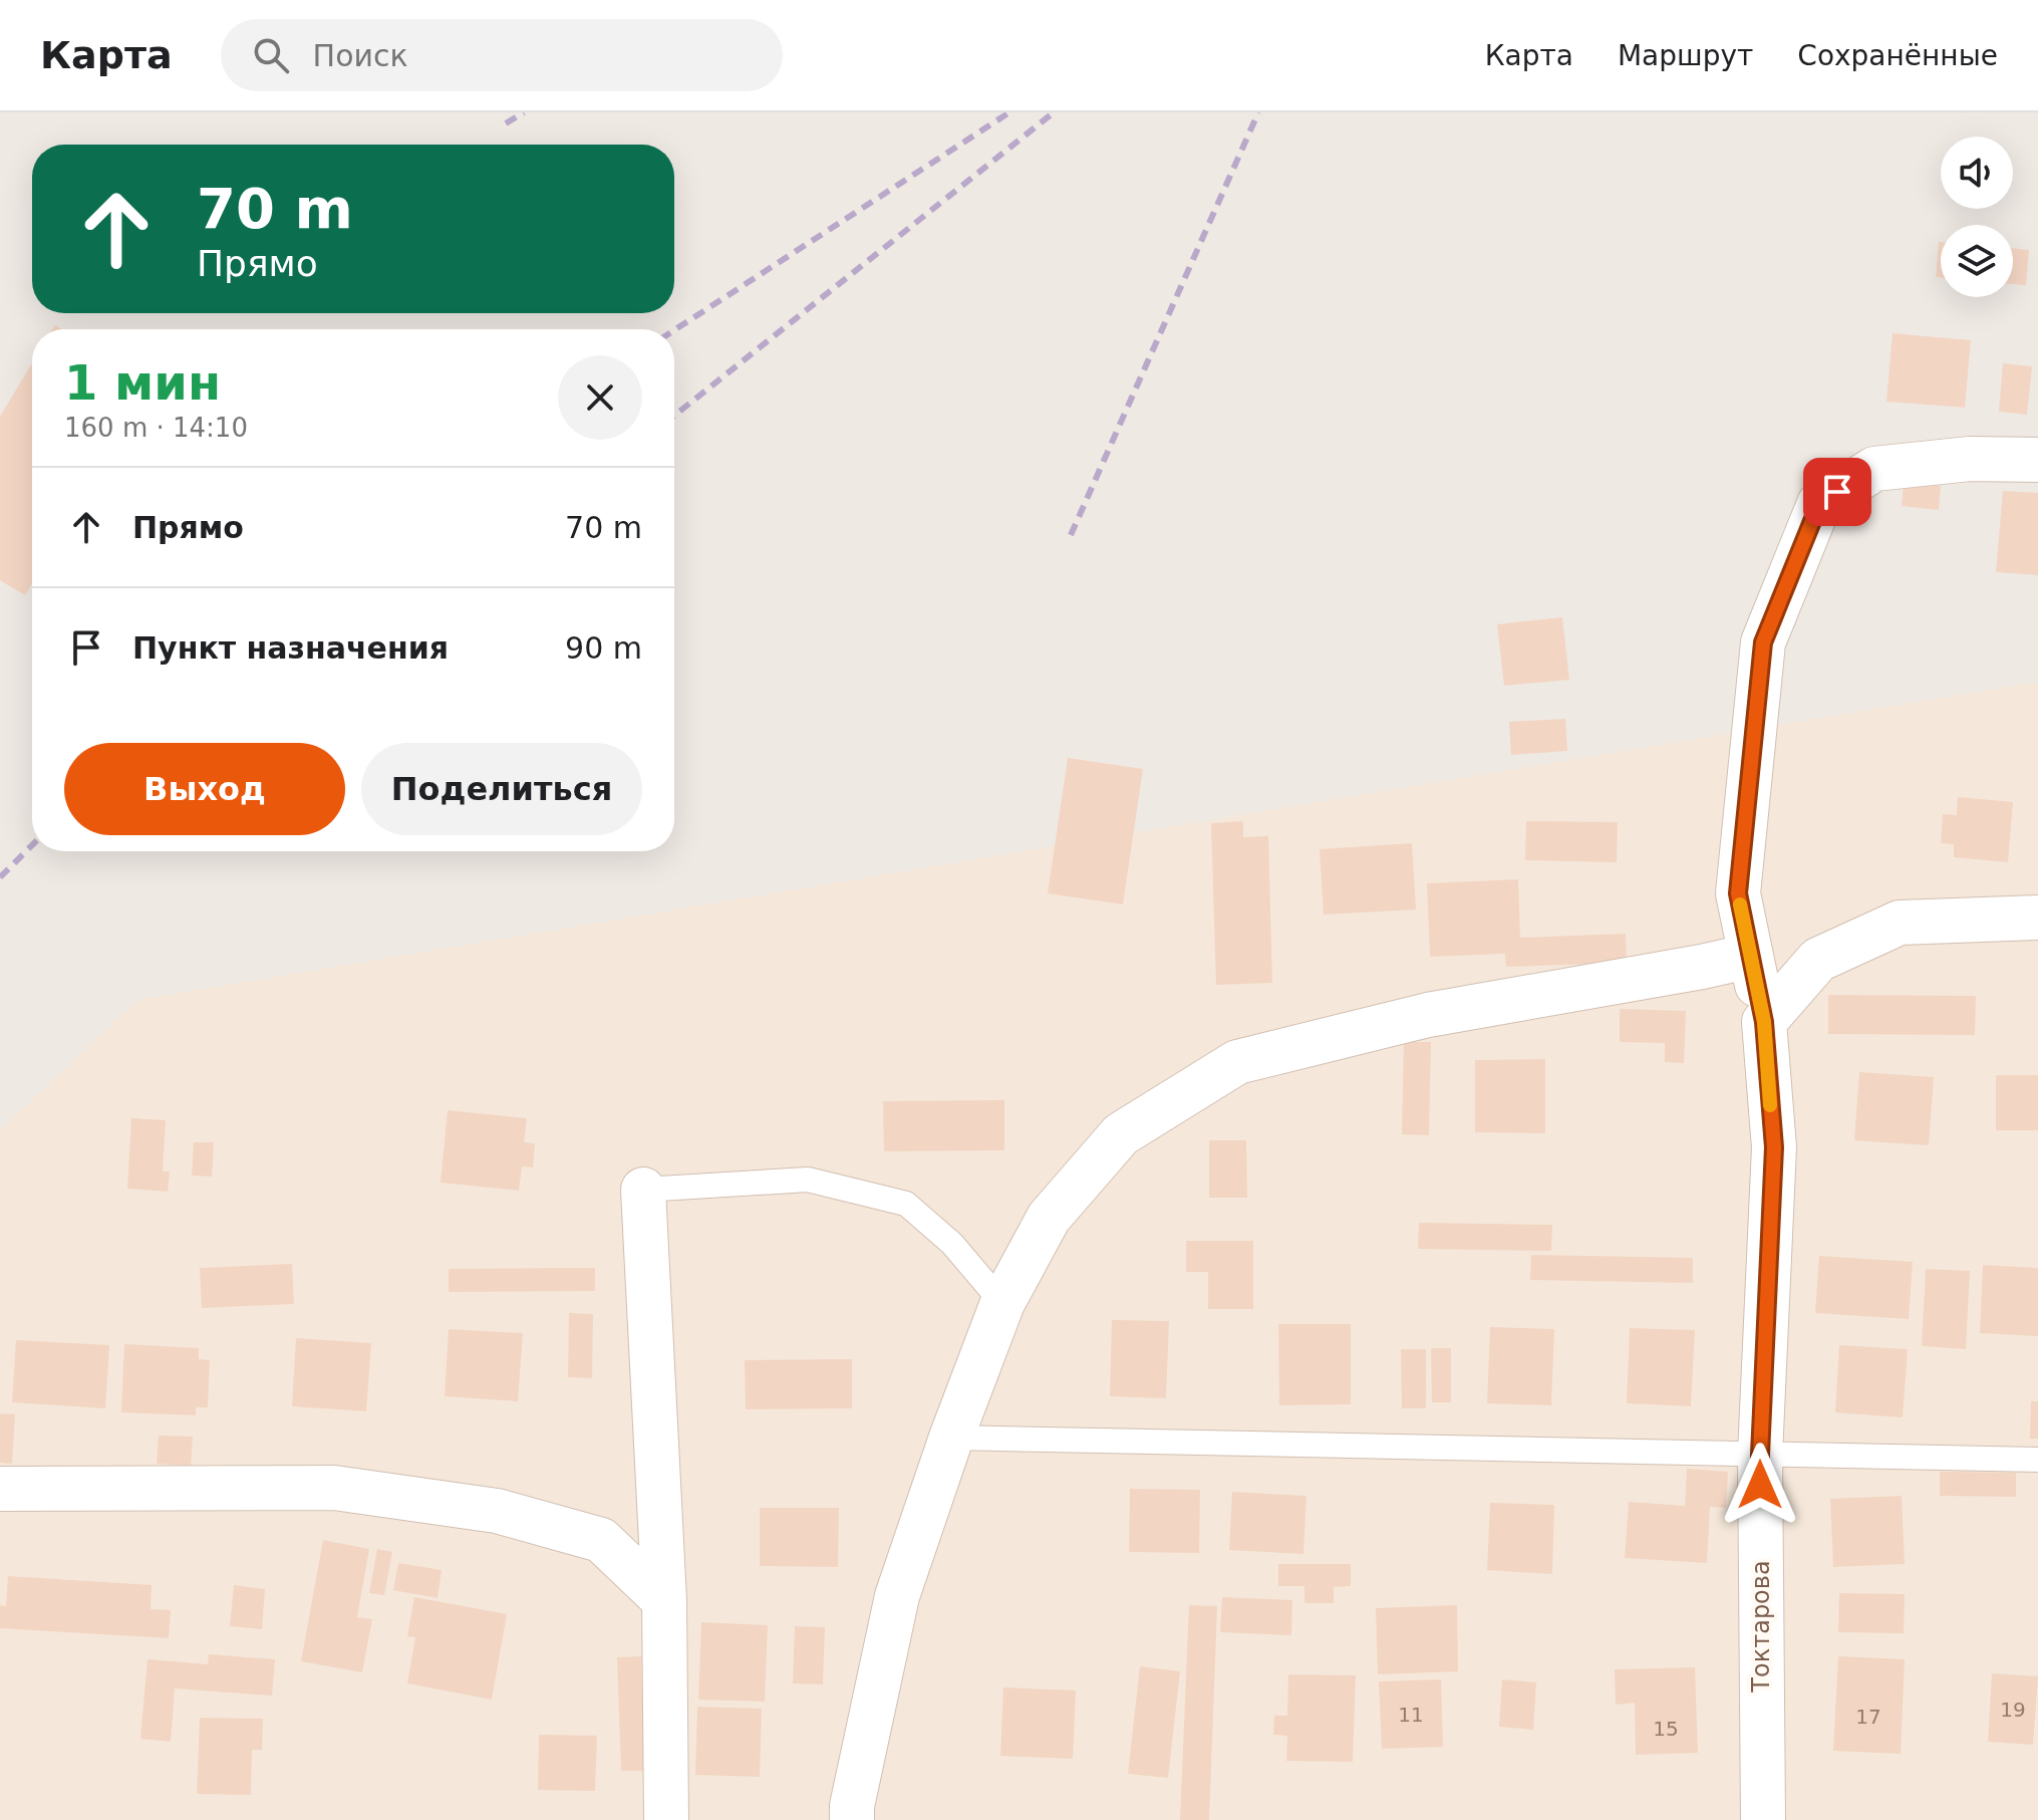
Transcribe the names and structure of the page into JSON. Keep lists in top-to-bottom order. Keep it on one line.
{"streets":{"street":["Токтарова"]},"house_numbers":["19","11","17","15"],"page":{"header":"Карта","search":"Поиск","nav":["Карта","Маршрут","Сохранённые"],"turn":["70 m","Прямо"],"heading":["1 мин","160 m · 14:10"],"list":[{"name":"Прямо","value":"70 m"},{"name":"Пункт назначения","value":"90 m"}],"buttons":["Выход","Поделиться"]}}
